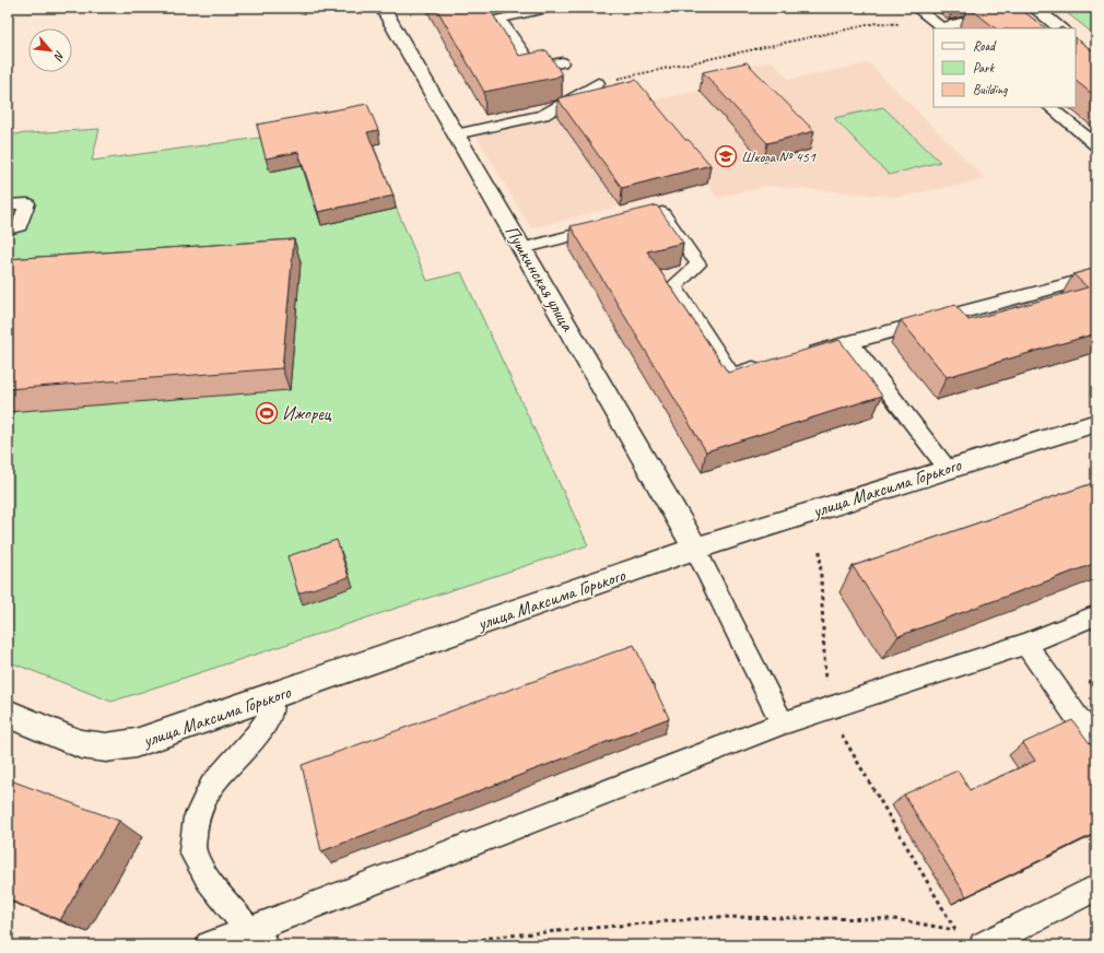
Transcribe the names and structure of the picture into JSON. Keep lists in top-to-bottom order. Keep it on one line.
{"streets":{"street":["Пушкинская улица","улица Максима Горького"]},"crossings":[["Пушкинская улица","улица Максима Горького"]],"places":{"school or university":["Школа № 451"],"sports":["Ижорец"]},"legend":["Road","Park","Building"],"north":"bottom right"}
